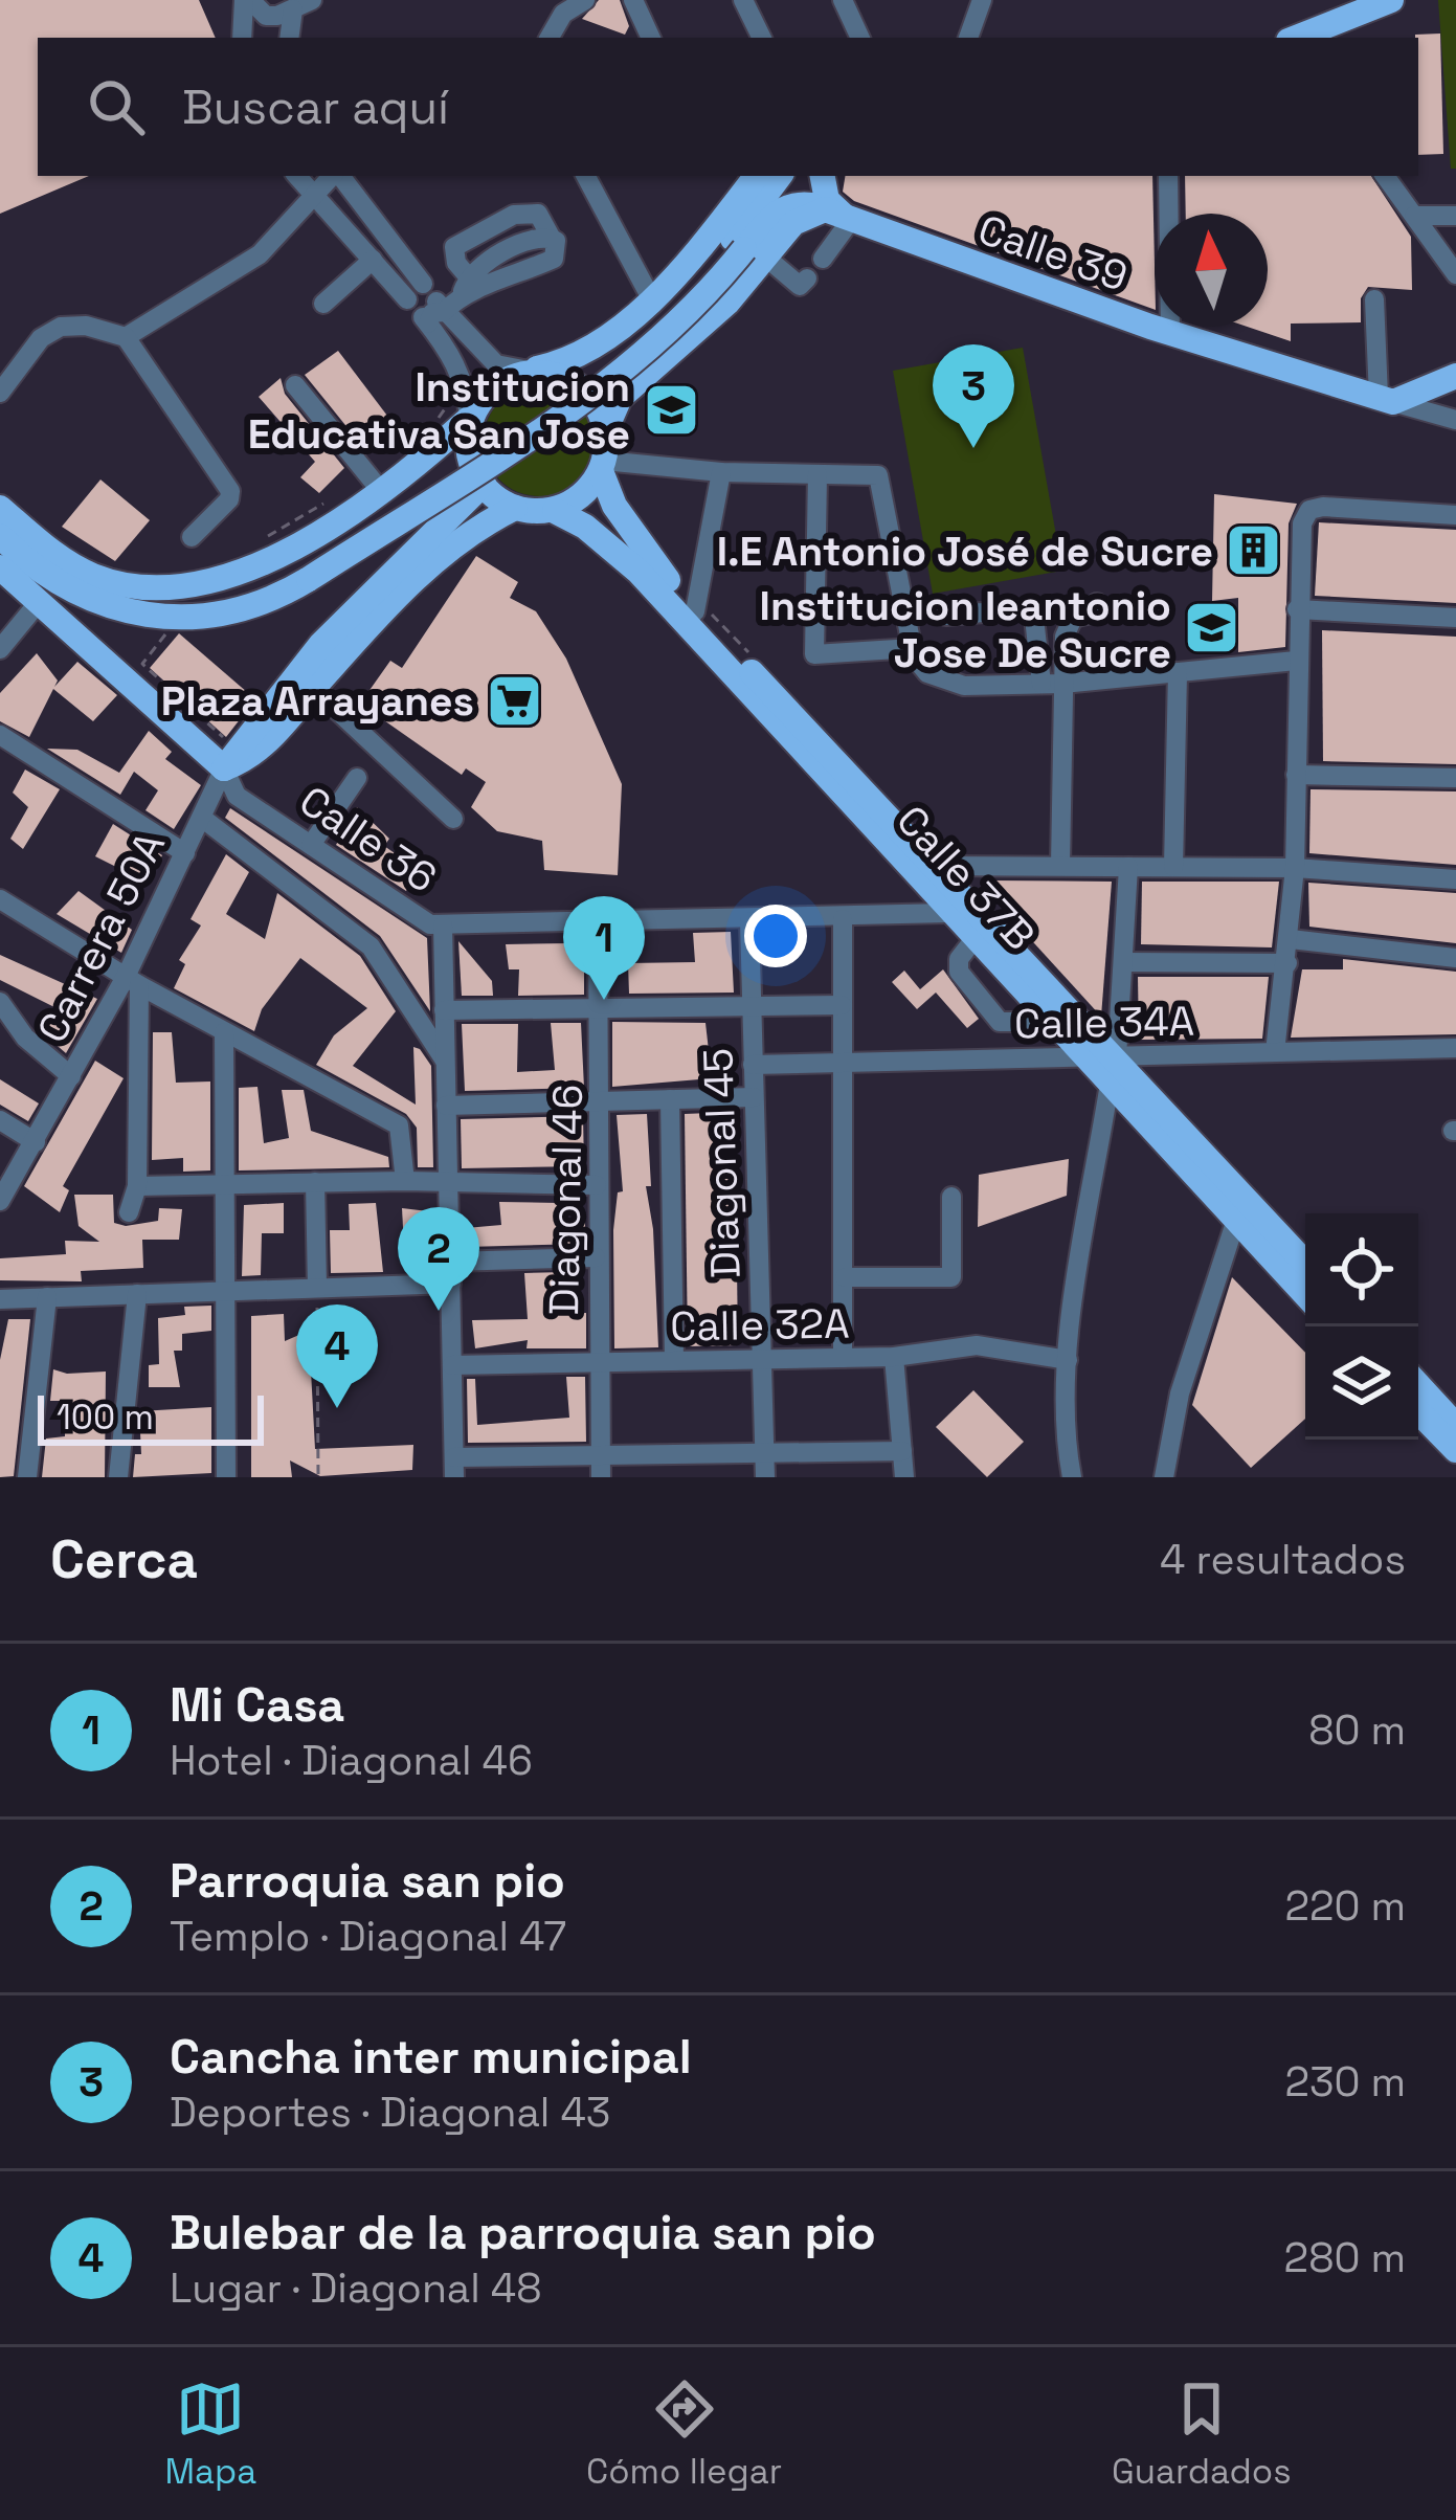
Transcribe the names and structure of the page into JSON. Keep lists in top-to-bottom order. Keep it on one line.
{"streets":{"main road":["Calle 39","Calle 36","Calle 37B","Carrera 50A"],"street":["Calle 34A","Diagonal 45","Diagonal 46","Calle 32A"]},"crossings":[["Calle 36","Calle 37B"],["Calle 36","Carrera 50A"],["Calle 36","Diagonal 45"],["Calle 36","Diagonal 46"],["Calle 37B","Carrera 50A"],["Calle 37B","Calle 34A"],["Calle 34A","Diagonal 45"],["Diagonal 45","Calle 32A"],["Diagonal 46","Calle 32A"]],"places":{"school or university":["Institucion Educativa San Jose","Institucion Ieantonio Jose De Sucre"],"building":["I.E Antonio José de Sucre"],"supermarket":["Plaza Arrayanes"]},"scale_bar":"100 m","north":"top","page":{"search":"Buscar aquí","pins":["3","1","2","4"],"scale":"100 m","heading":["Cerca","4 resultados"],"list":[{"mark":"1","name":"Mi Casa","note":"Hotel · Diagonal 46","value":"80 m"},{"mark":"2","name":"Parroquia san pio","note":"Templo · Diagonal 47","value":"220 m"},{"mark":"3","name":"Cancha inter municipal","note":"Deportes · Diagonal 43","value":"230 m"},{"mark":"4","name":"Bulebar de la parroquia san pio","note":"Lugar · Diagonal 48","value":"280 m"}],"nav":["Mapa","Cómo llegar","Guardados"]}}
